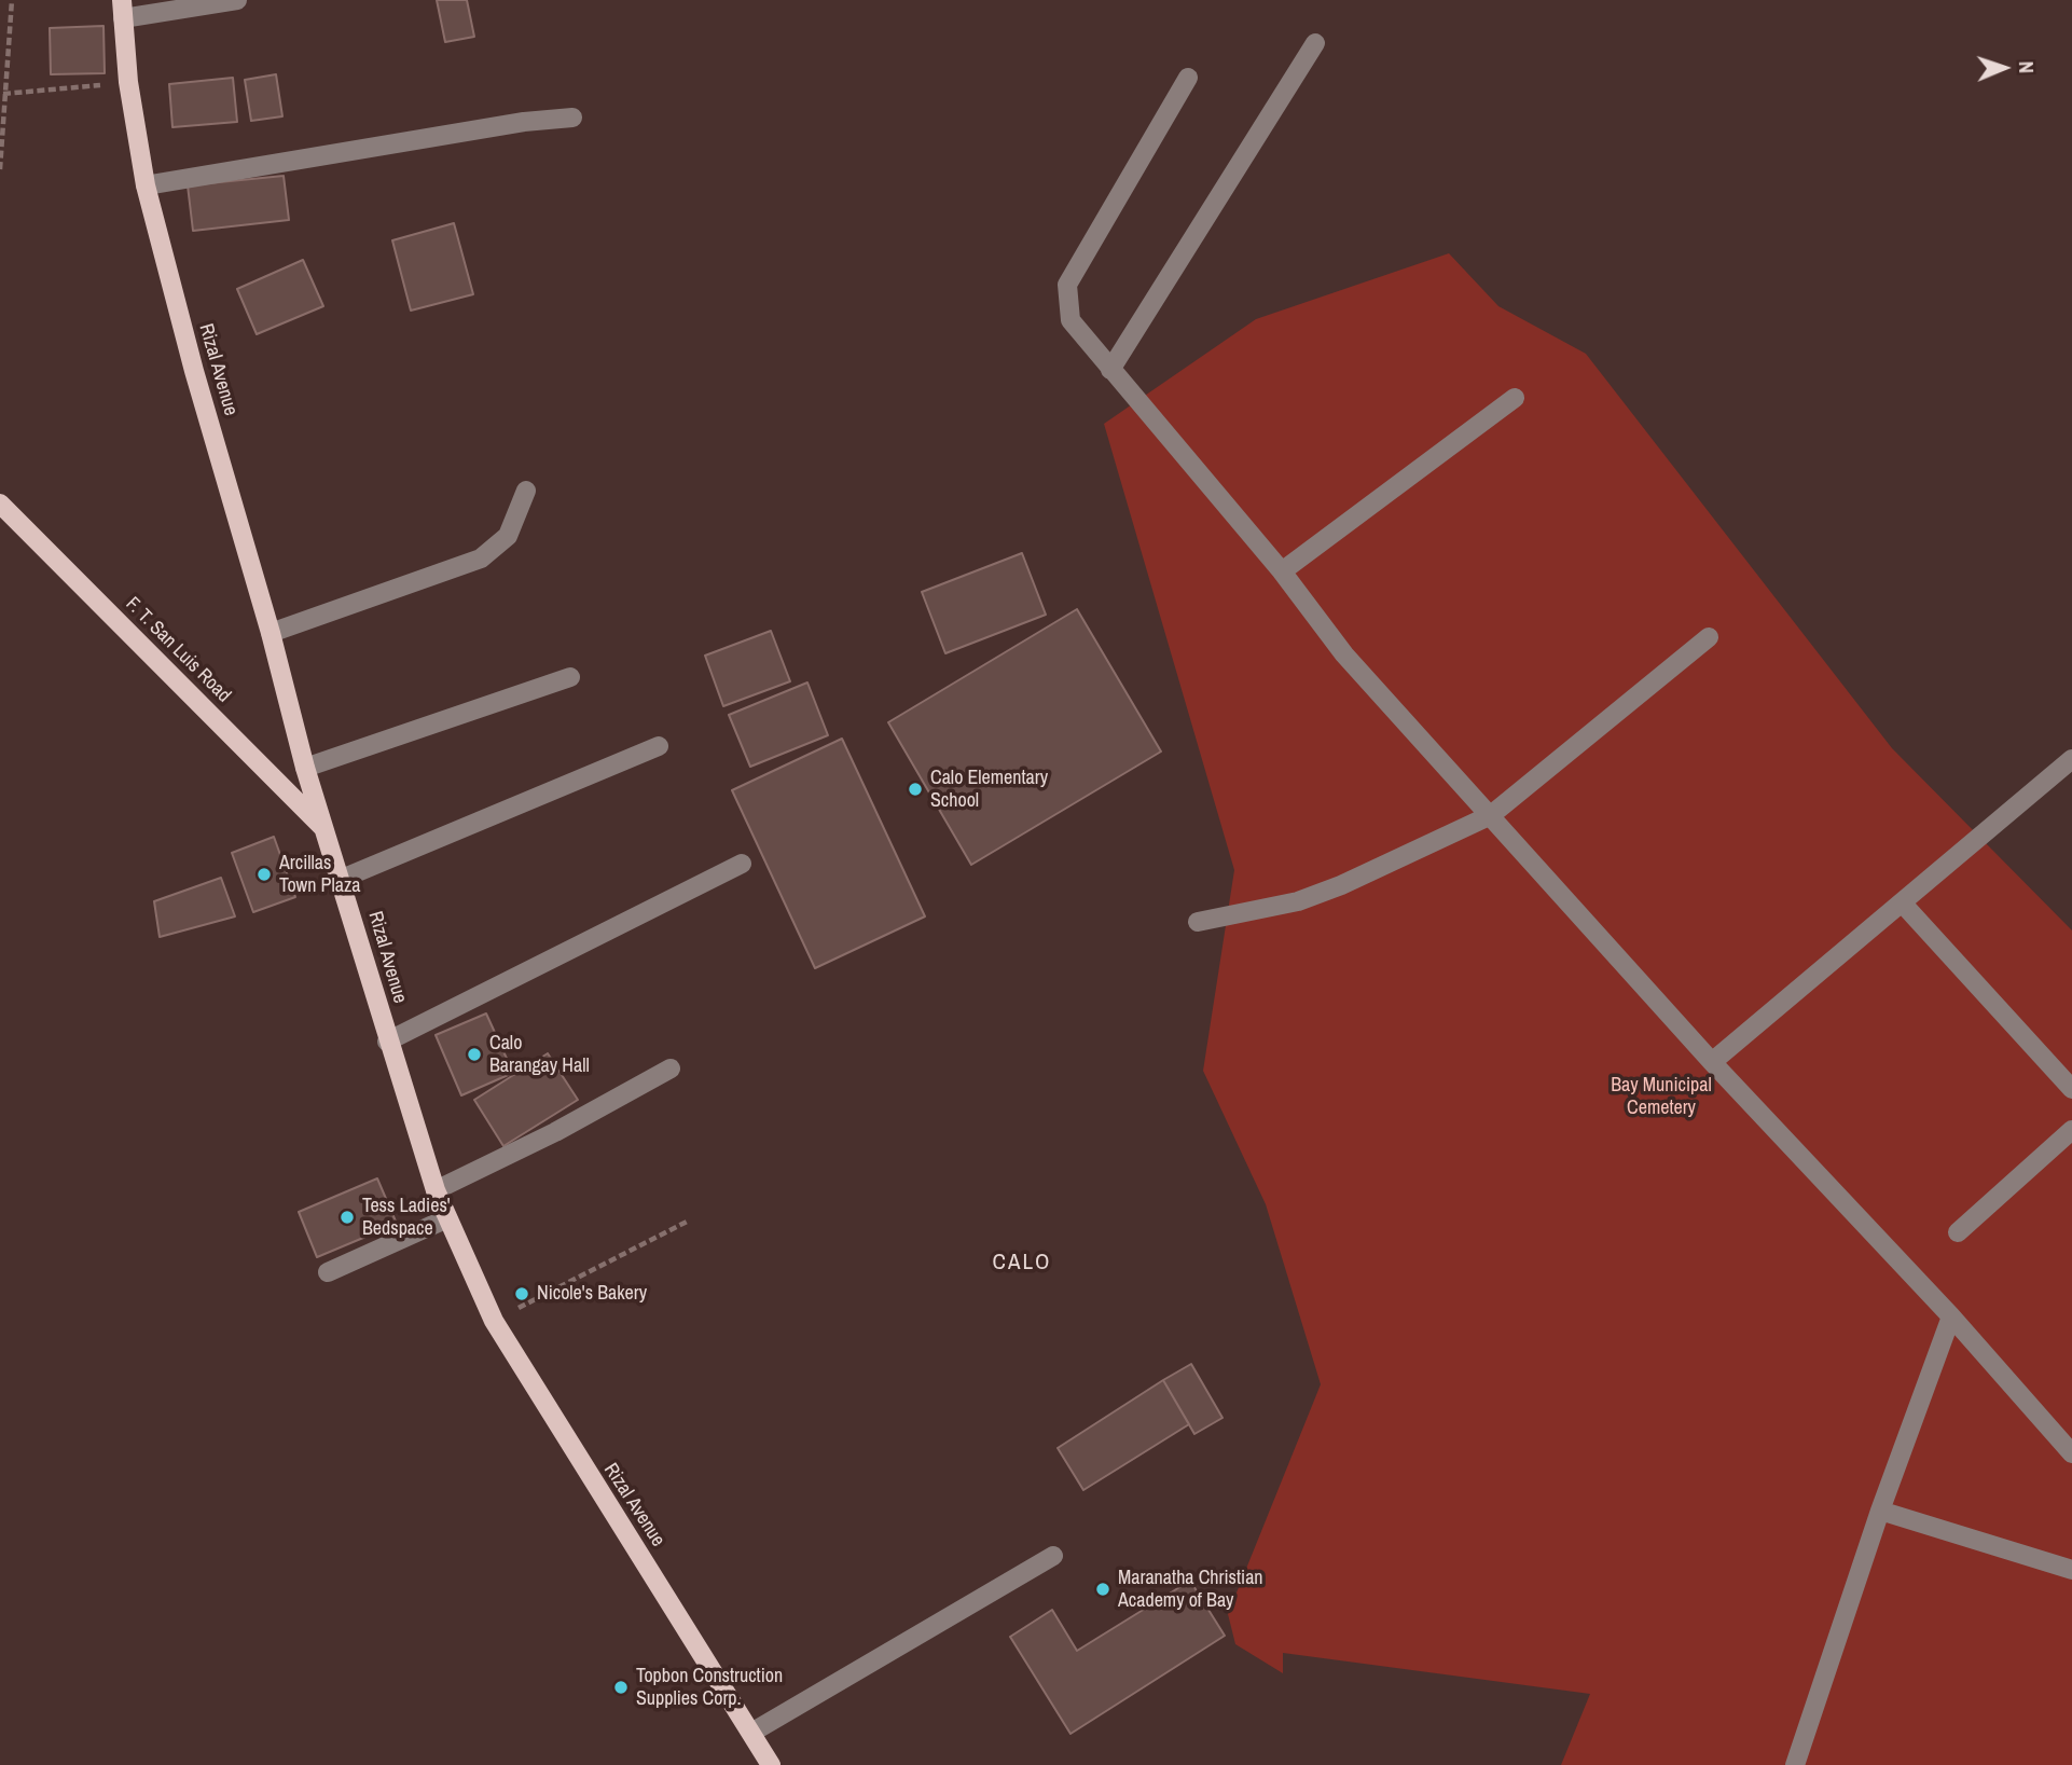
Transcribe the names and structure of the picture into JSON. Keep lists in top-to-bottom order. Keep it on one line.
{"streets":{"main road":["Rizal Avenue","F. T. San Luis Road"]},"crossings":[["Rizal Avenue","F. T. San Luis Road"]],"districts":["CALO"],"parks":["Bay Municipal Cemetery"],"places":["Calo Elementary School","Arcillas Town Plaza","Calo Barangay Hall","Tess Ladies' Bedspace","Nicole's Bakery","Maranatha Christian Academy of Bay","Topbon Construction Supplies Corp."],"north":"right"}
